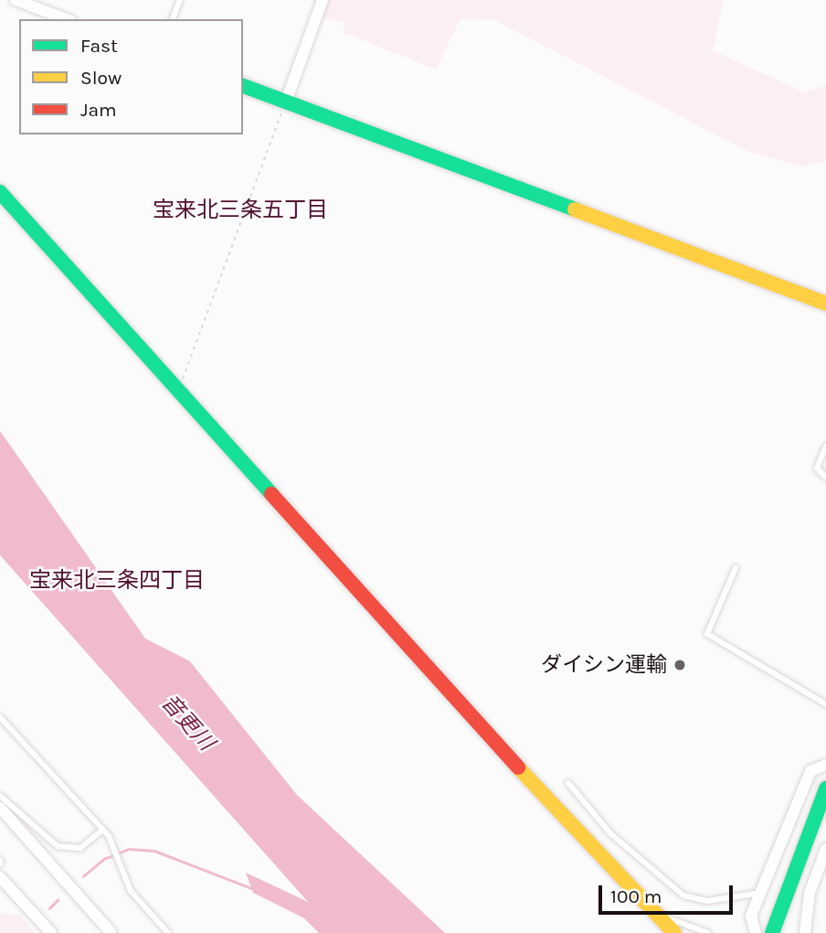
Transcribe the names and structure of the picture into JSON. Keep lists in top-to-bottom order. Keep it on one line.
{"districts":["宝来北三条五丁目","宝来北三条四丁目"],"water":["音更川"],"places":["ダイシン運輸"],"legend":["Fast","Slow","Jam"],"scale_bar":"100 m"}
